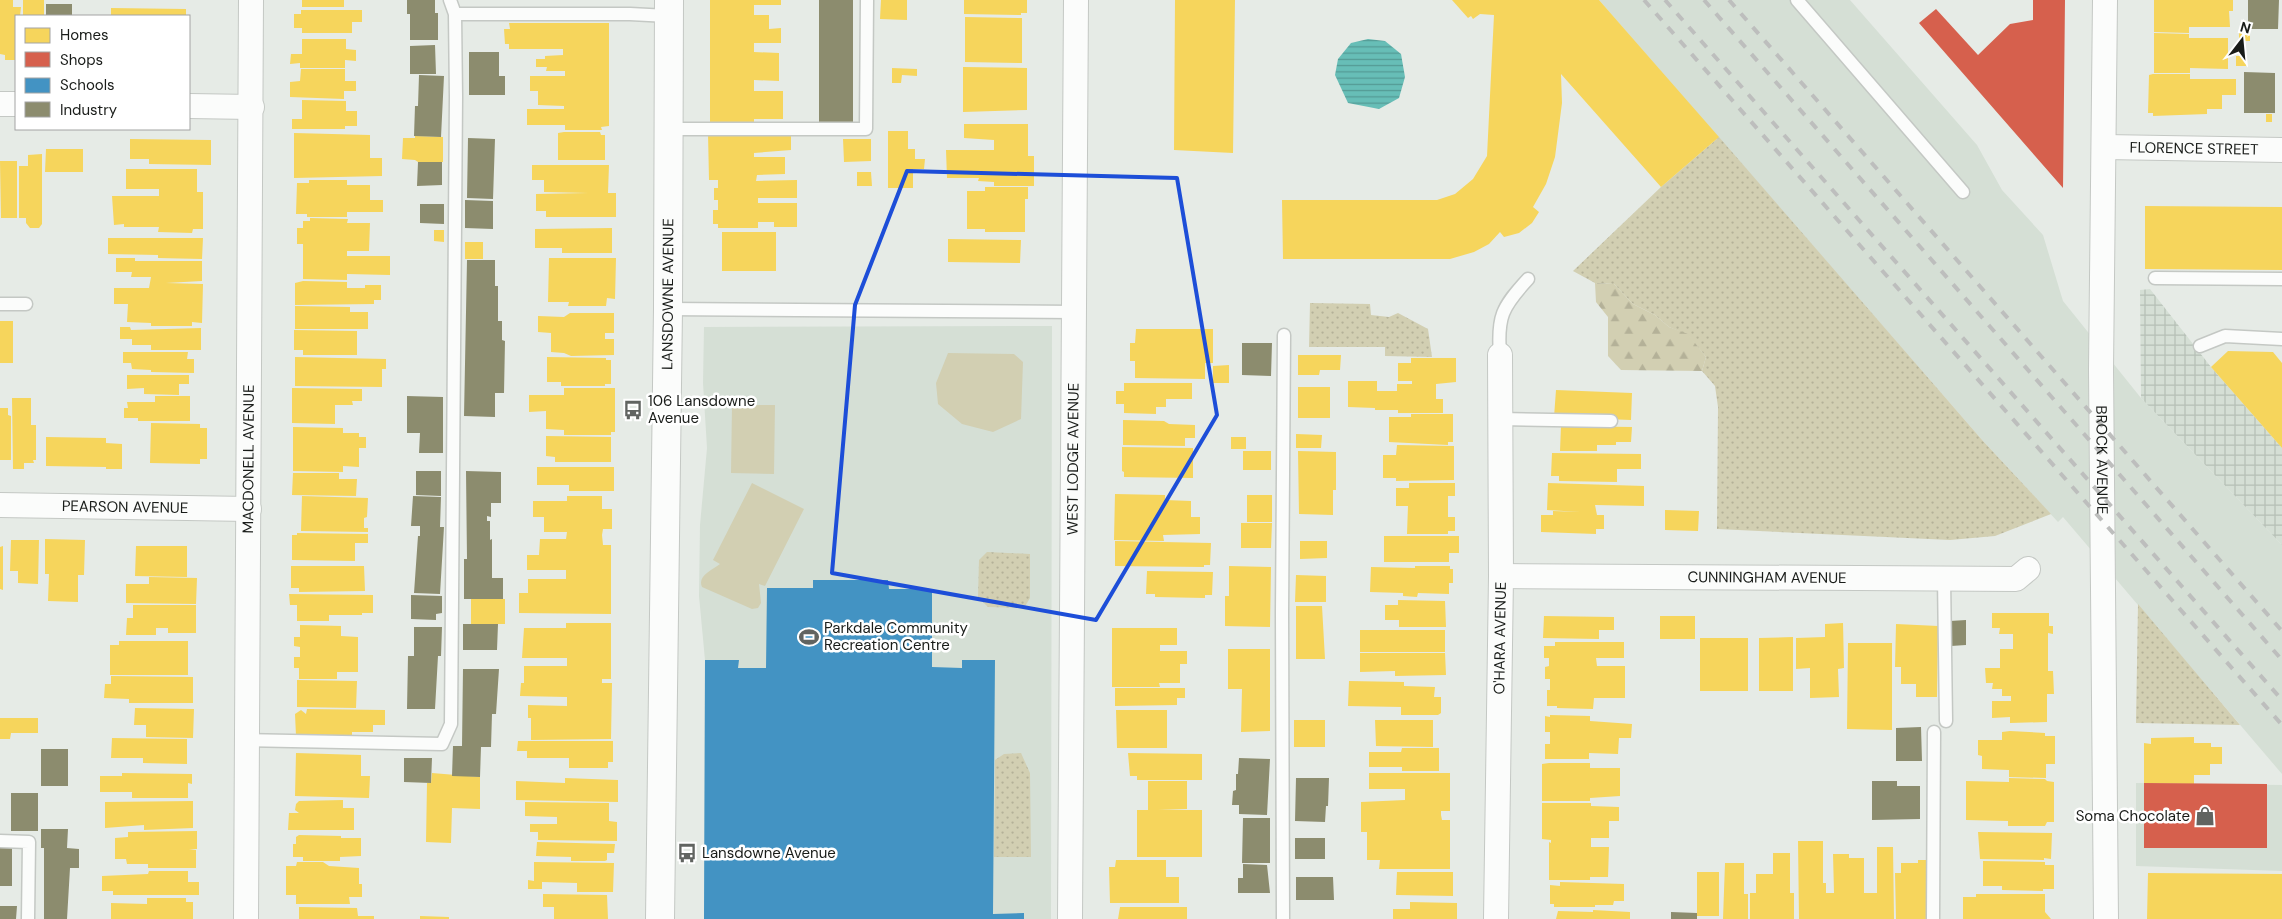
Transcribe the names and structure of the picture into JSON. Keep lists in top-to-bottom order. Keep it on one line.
{"streets":{"street":["FLORENCE STREET","LANSDOWNE AVENUE","WEST LODGE AVENUE","BROCK AVENUE","MACDONELL AVENUE","PEARSON AVENUE","CUNNINGHAM AVENUE","O'HARA AVENUE"]},"crossings":[["FLORENCE STREET","BROCK AVENUE"],["MACDONELL AVENUE","PEARSON AVENUE"],["CUNNINGHAM AVENUE","O'HARA AVENUE"]],"places":{"bus stop":["106 Lansdowne Avenue","Lansdowne Avenue"],"sports":["Parkdale Community Recreation Centre"],"shop":["Soma Chocolate"]},"legend":["Homes","Shops","Schools","Industry"],"north":"top"}
